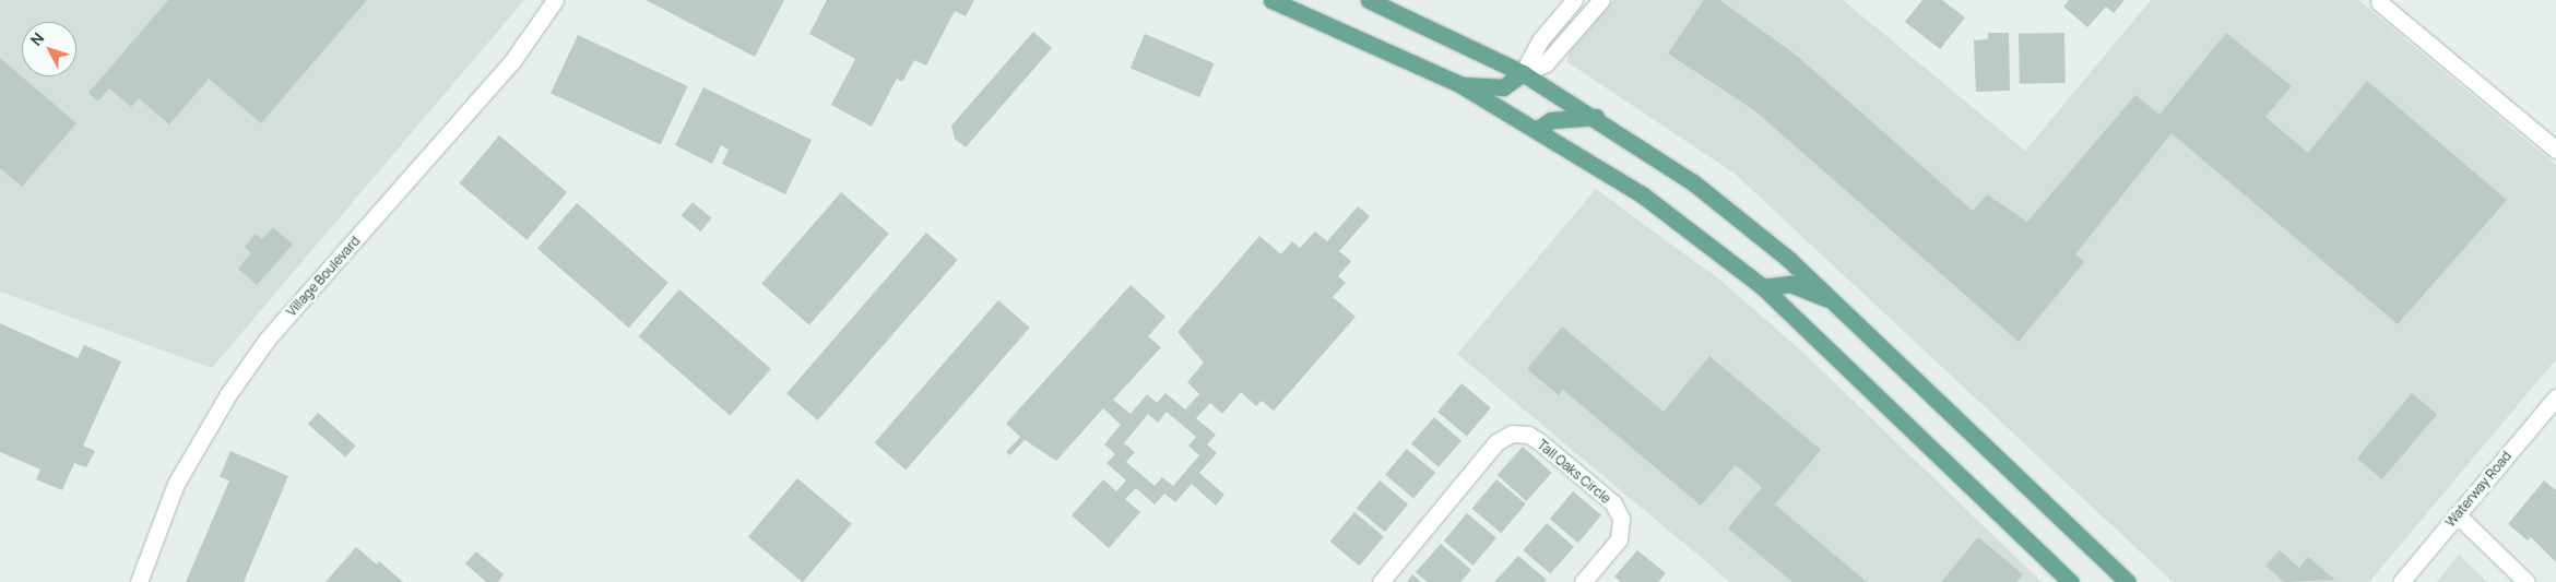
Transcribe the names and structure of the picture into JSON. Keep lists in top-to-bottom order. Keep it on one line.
{"streets":{"street":["Village Boulevard","Tall Oaks Circle","Waterway Road"]},"north":"top left"}
